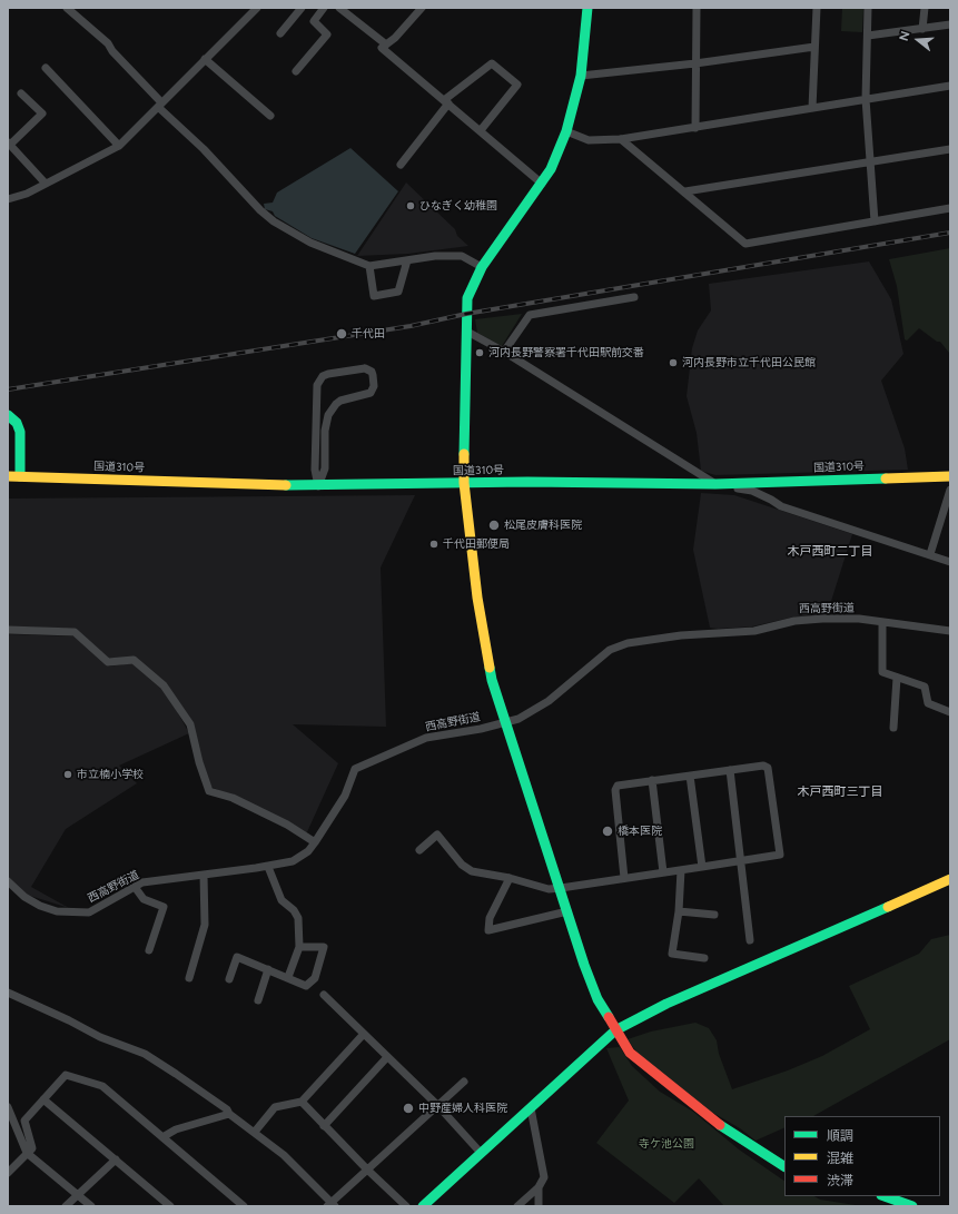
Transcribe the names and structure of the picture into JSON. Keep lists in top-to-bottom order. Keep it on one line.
{"streets":{"main road":["国道310号"],"street":["西高野街道"]},"districts":["木戸西町二丁目","木戸西町三丁目"],"parks":["寺ケ池公園"],"places":["ひなぎく幼稚園","千代田","河内長野警察署千代田駅前交番","河内長野市立千代田公民館","松尾皮膚科医院","千代田郵便局","市立楠小学校","橋本医院","中野産婦人科医院"],"legend":["順調","混雑","渋滞"],"north":"left"}
